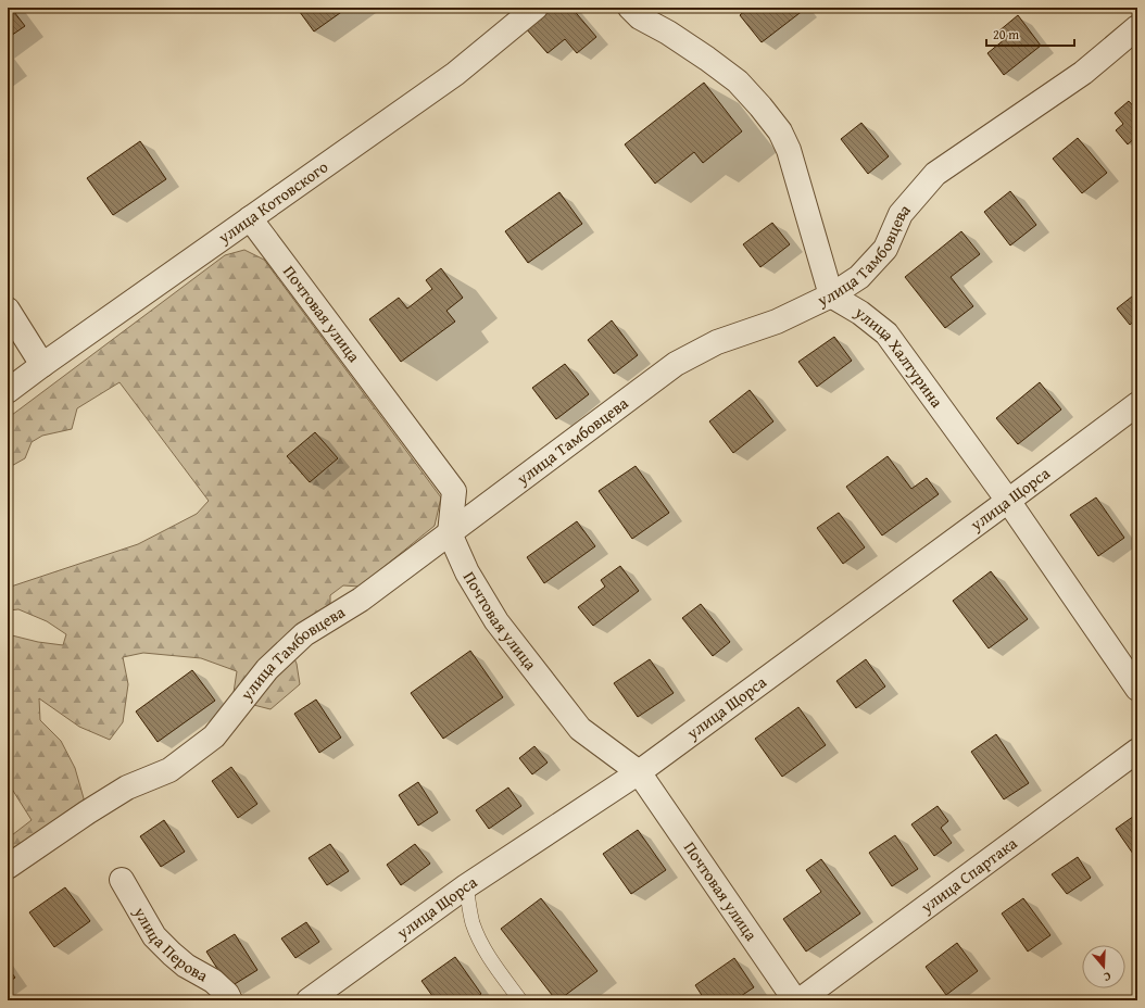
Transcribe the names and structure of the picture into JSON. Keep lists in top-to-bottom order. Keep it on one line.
{"streets":{"street":["улица Котовского","улица Тамбовцева","Почтовая улица","улица Халтурина","улица Щорса","улица Спартака","улица Перова"]},"crossings":[["улица Котовского","Почтовая улица"],["улица Тамбовцева","Почтовая улица"],["улица Тамбовцева","улица Халтурина"],["Почтовая улица","улица Щорса"],["улица Халтурина","улица Щорса"]],"scale_bar":"20 m","north":"bottom"}
